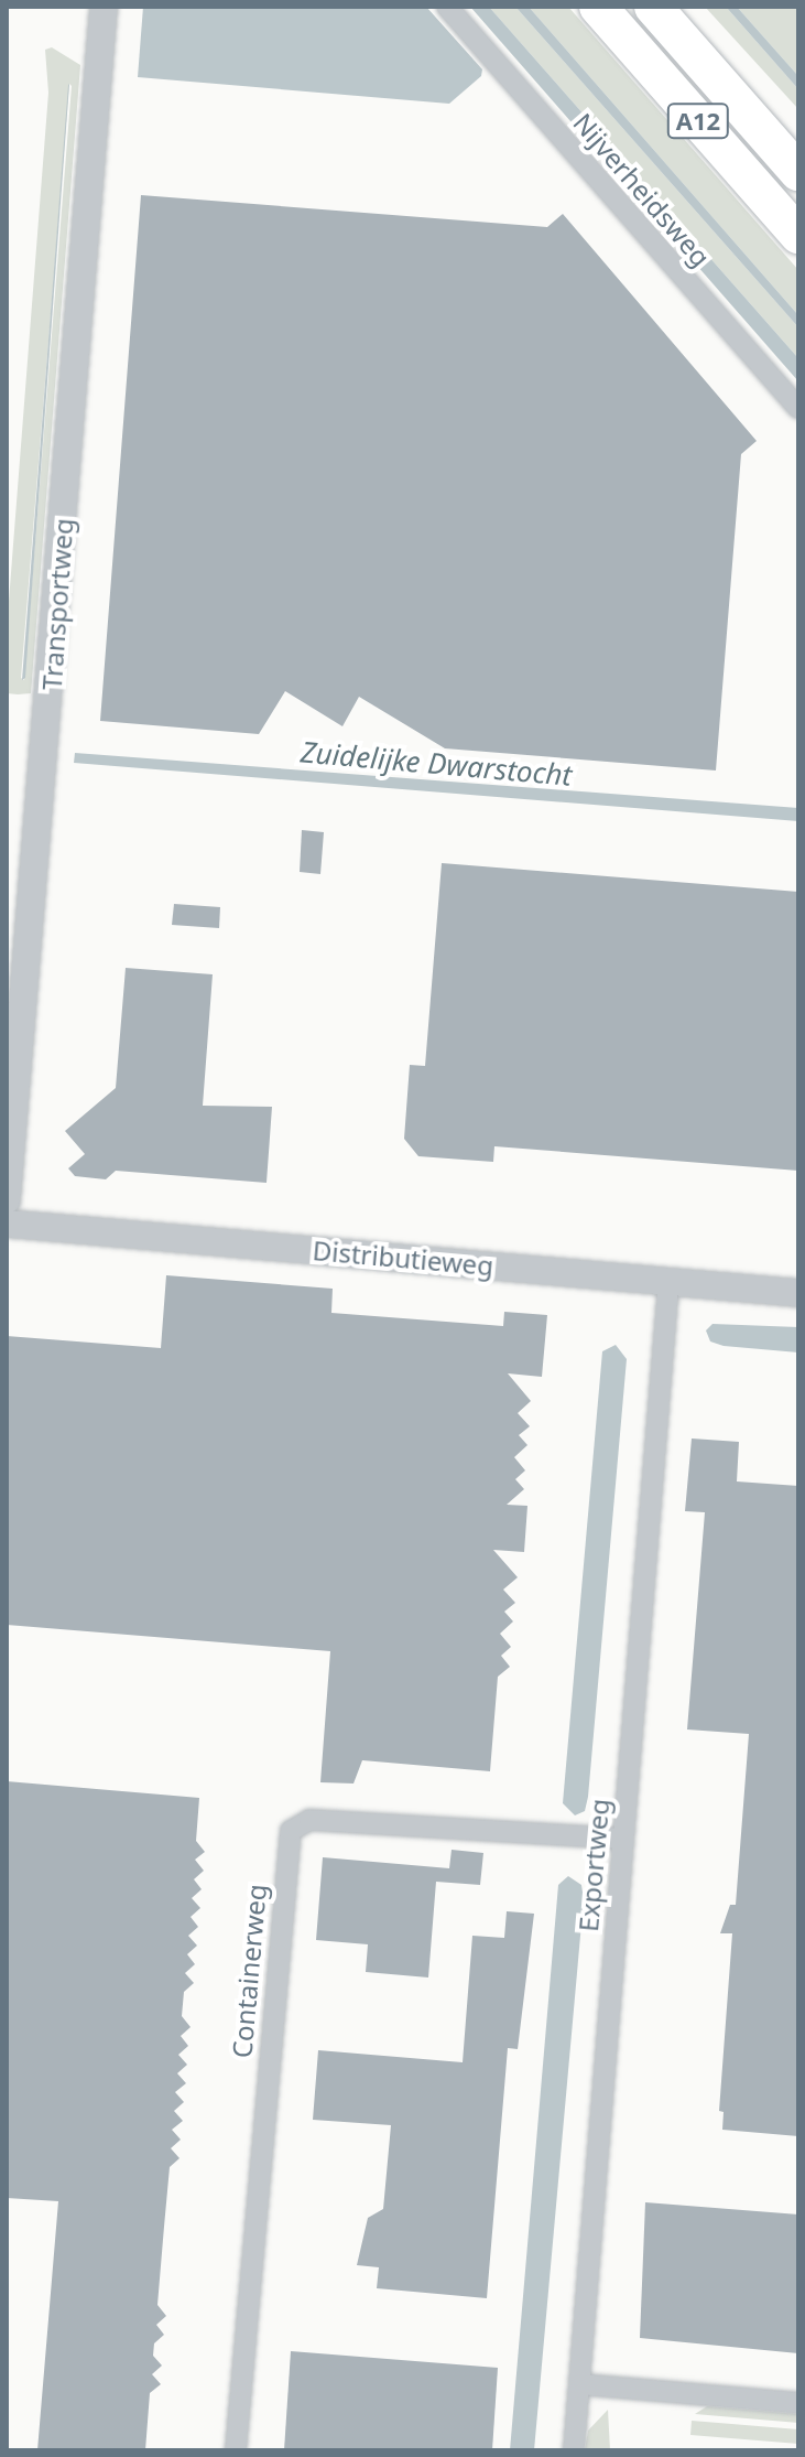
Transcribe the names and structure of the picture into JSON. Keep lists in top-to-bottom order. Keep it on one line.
{"streets":{"highway":["A12"],"street":["Nijverheidsweg","Transportweg","Distributieweg","Exportweg","Containerweg"]},"crossings":[["Distributieweg","Exportweg"],["Exportweg","Containerweg"]],"water":["Zuidelijke Dwarstocht"]}
